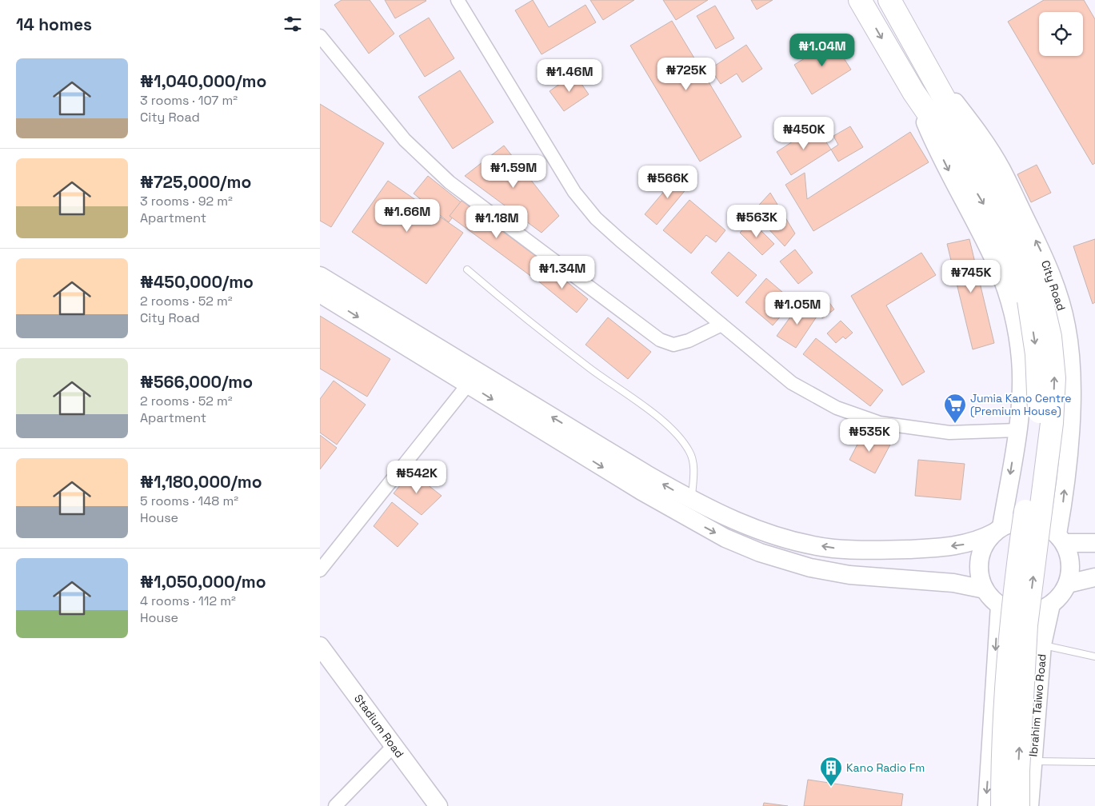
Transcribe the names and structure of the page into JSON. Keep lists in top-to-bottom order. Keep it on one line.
{"streets":{"highway":["City Road"],"main road":["Ibrahim Taiwo Road","Stadium Road"]},"crossings":[["City Road","Ibrahim Taiwo Road"]],"places":{"supermarket":["Jumia Kano Centre (Premium House)"],"building":["Kano Radio Fm"]},"page":{"heading":"14 homes","price":["₦1.04M","₦725K","₦1.46M","₦450K","₦1.59M","₦566K","₦1.66M","₦563K","₦1.18M","₦1.34M","₦745K","₦1.05M","₦535K","₦542K"],"list":[{"name":"₦1,040,000/mo","note":"3 rooms · 107 m² · City Road"},{"name":"₦725,000/mo","note":"3 rooms · 92 m² · Apartment"},{"name":"₦450,000/mo","note":"2 rooms · 52 m² · City Road"},{"name":"₦566,000/mo","note":"2 rooms · 52 m² · Apartment"},{"name":"₦1,180,000/mo","note":"5 rooms · 148 m² · House"},{"name":"₦1,050,000/mo","note":"4 rooms · 112 m² · House"}]}}
